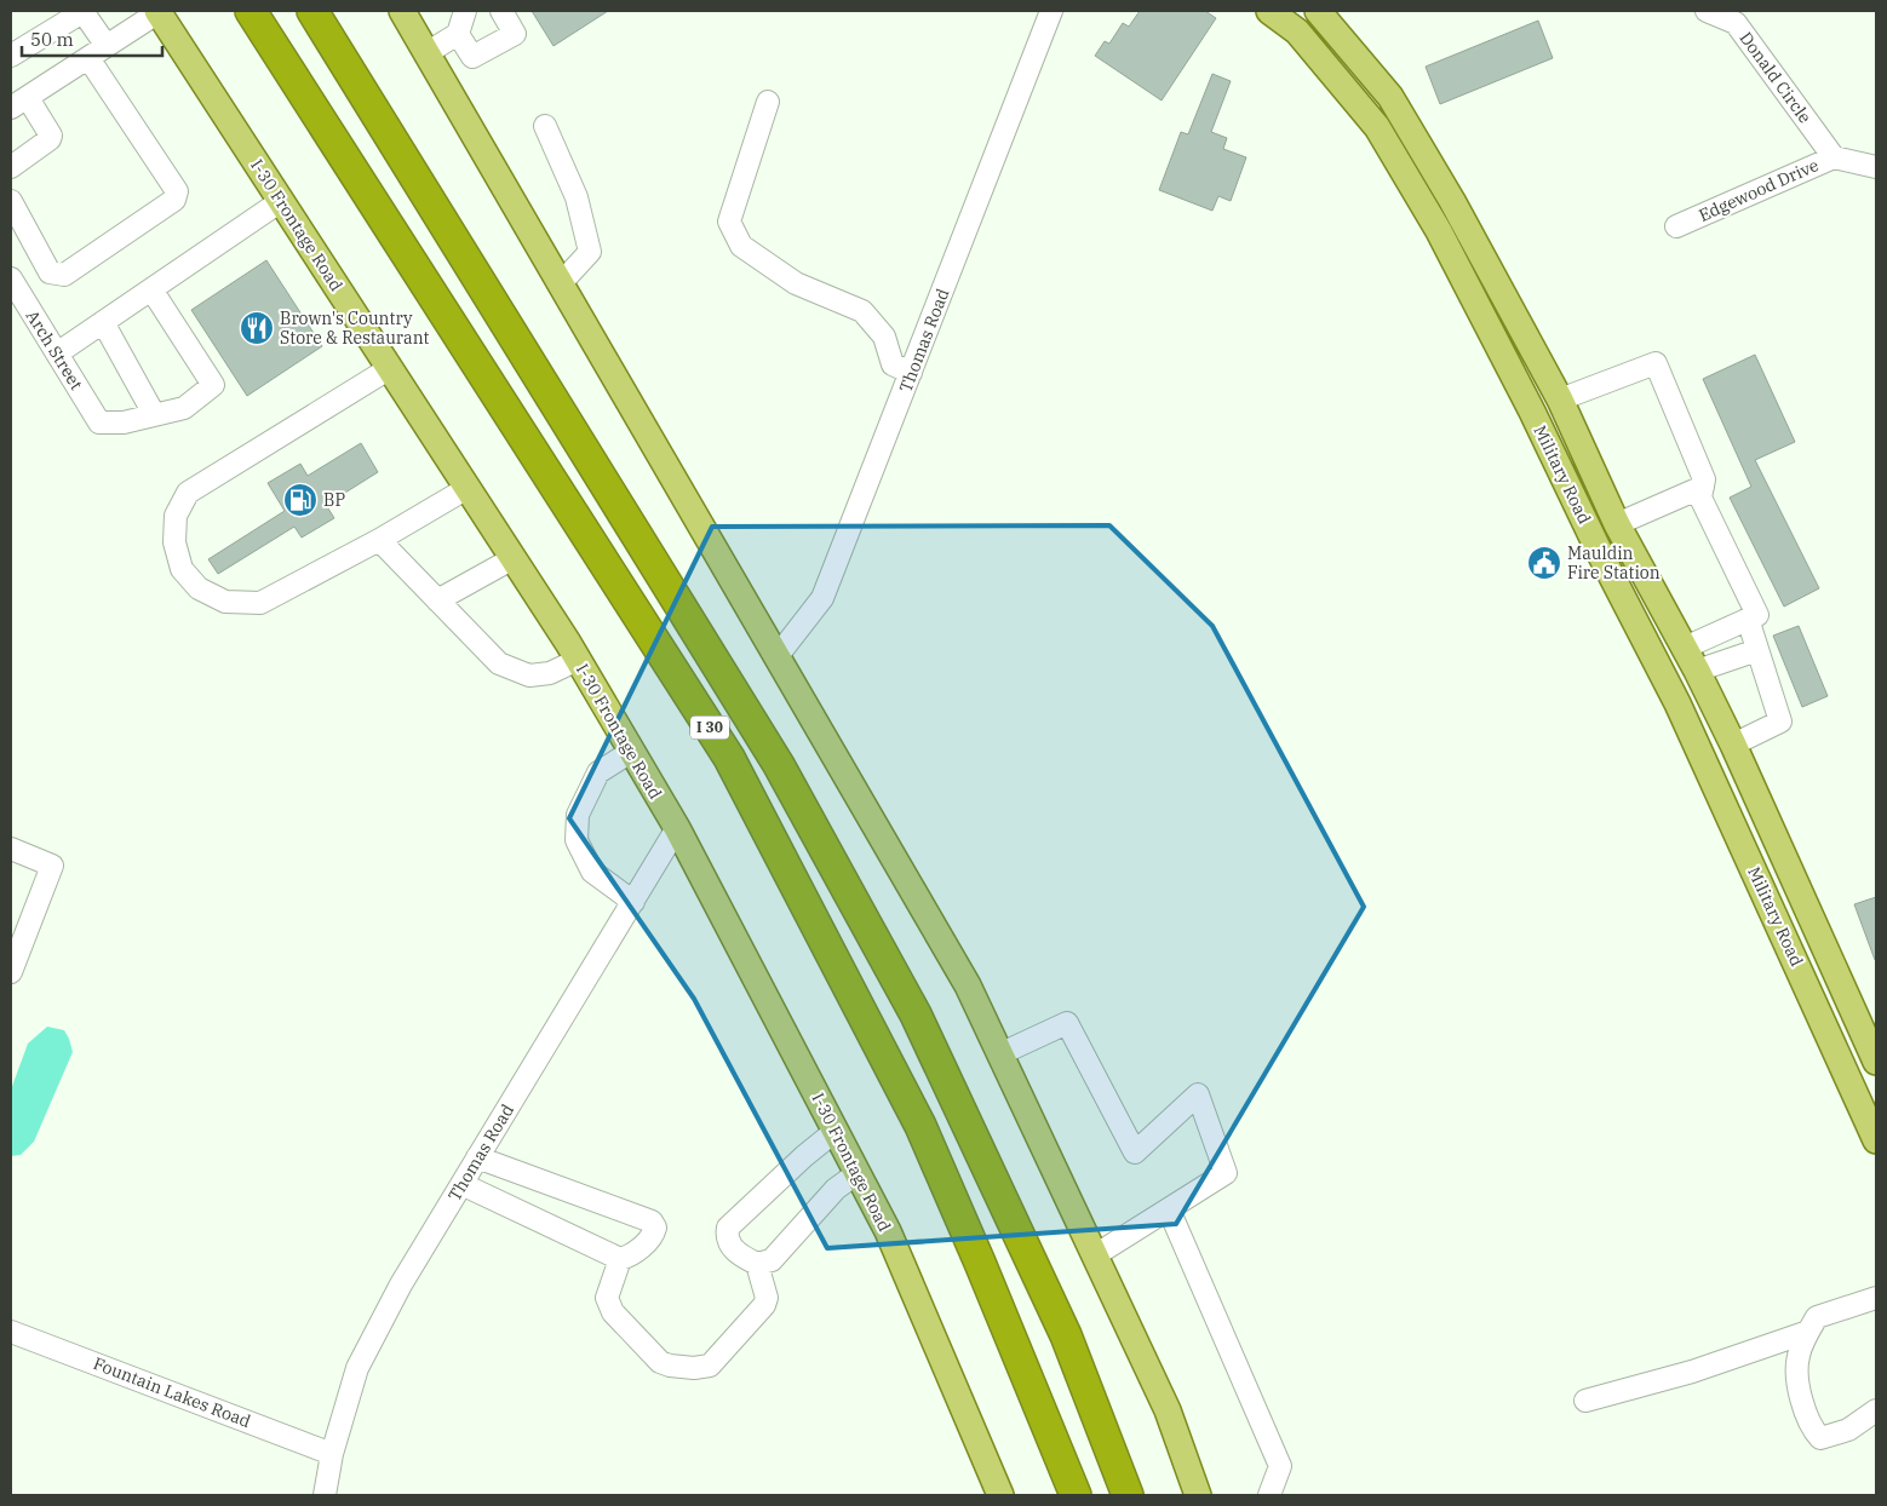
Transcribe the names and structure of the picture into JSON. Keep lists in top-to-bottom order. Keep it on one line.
{"streets":{"highway":["I 30"],"main road":["I-30 Frontage Road","Military Road"],"street":["Donald Circle","Edgewood Drive","Thomas Road","Arch Street","Fountain Lakes Road"]},"crossings":[["Donald Circle","Edgewood Drive"],["I-30 Frontage Road","Thomas Road"],["Thomas Road","Fountain Lakes Road"]],"places":{"restaurant":["Brown's Country Store & Restaurant"],"fuel station":["BP"],"public building":["Mauldin Fire Station"]},"scale_bar":"50 m"}
